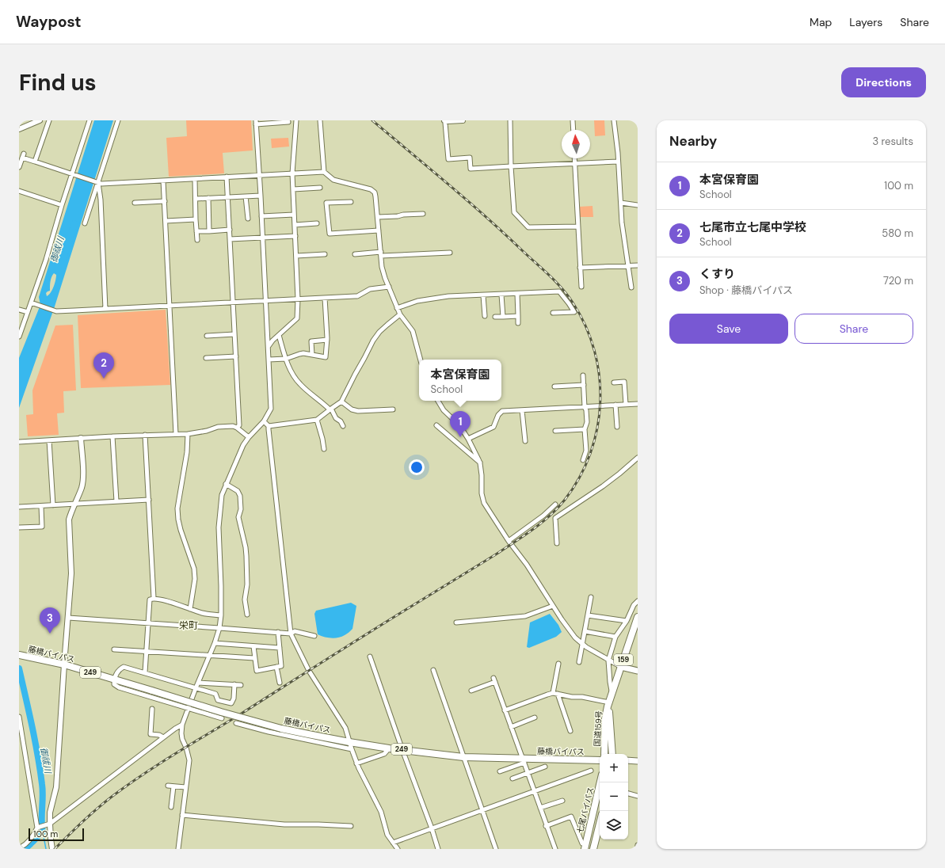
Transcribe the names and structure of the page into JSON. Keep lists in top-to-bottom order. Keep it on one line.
{"streets":{"highway":["藤橋バイパス","159","249","国道159号","七尾バイパス"]},"districts":["栄町"],"water":["御祓川"],"scale_bar":"100 m","north":"top","page":{"header":"Waypost","nav":["Map","Layers","Share"],"buttons":["Directions",["Save","Share"]],"title":"Find us","heading":["Nearby","3 results"],"list":[{"mark":"1","name":"本宮保育園","note":"School","value":"100 m"},{"mark":"2","name":"七尾市立七尾中学校","note":"School","value":"580 m"},{"mark":"3","name":"くすり","note":"Shop · 藤橋バイパス","value":"720 m"}],"pins":["2","1","3"],"popup":["本宮保育園","School"],"map_buttons":["+","−"],"scale":"100 m"}}
